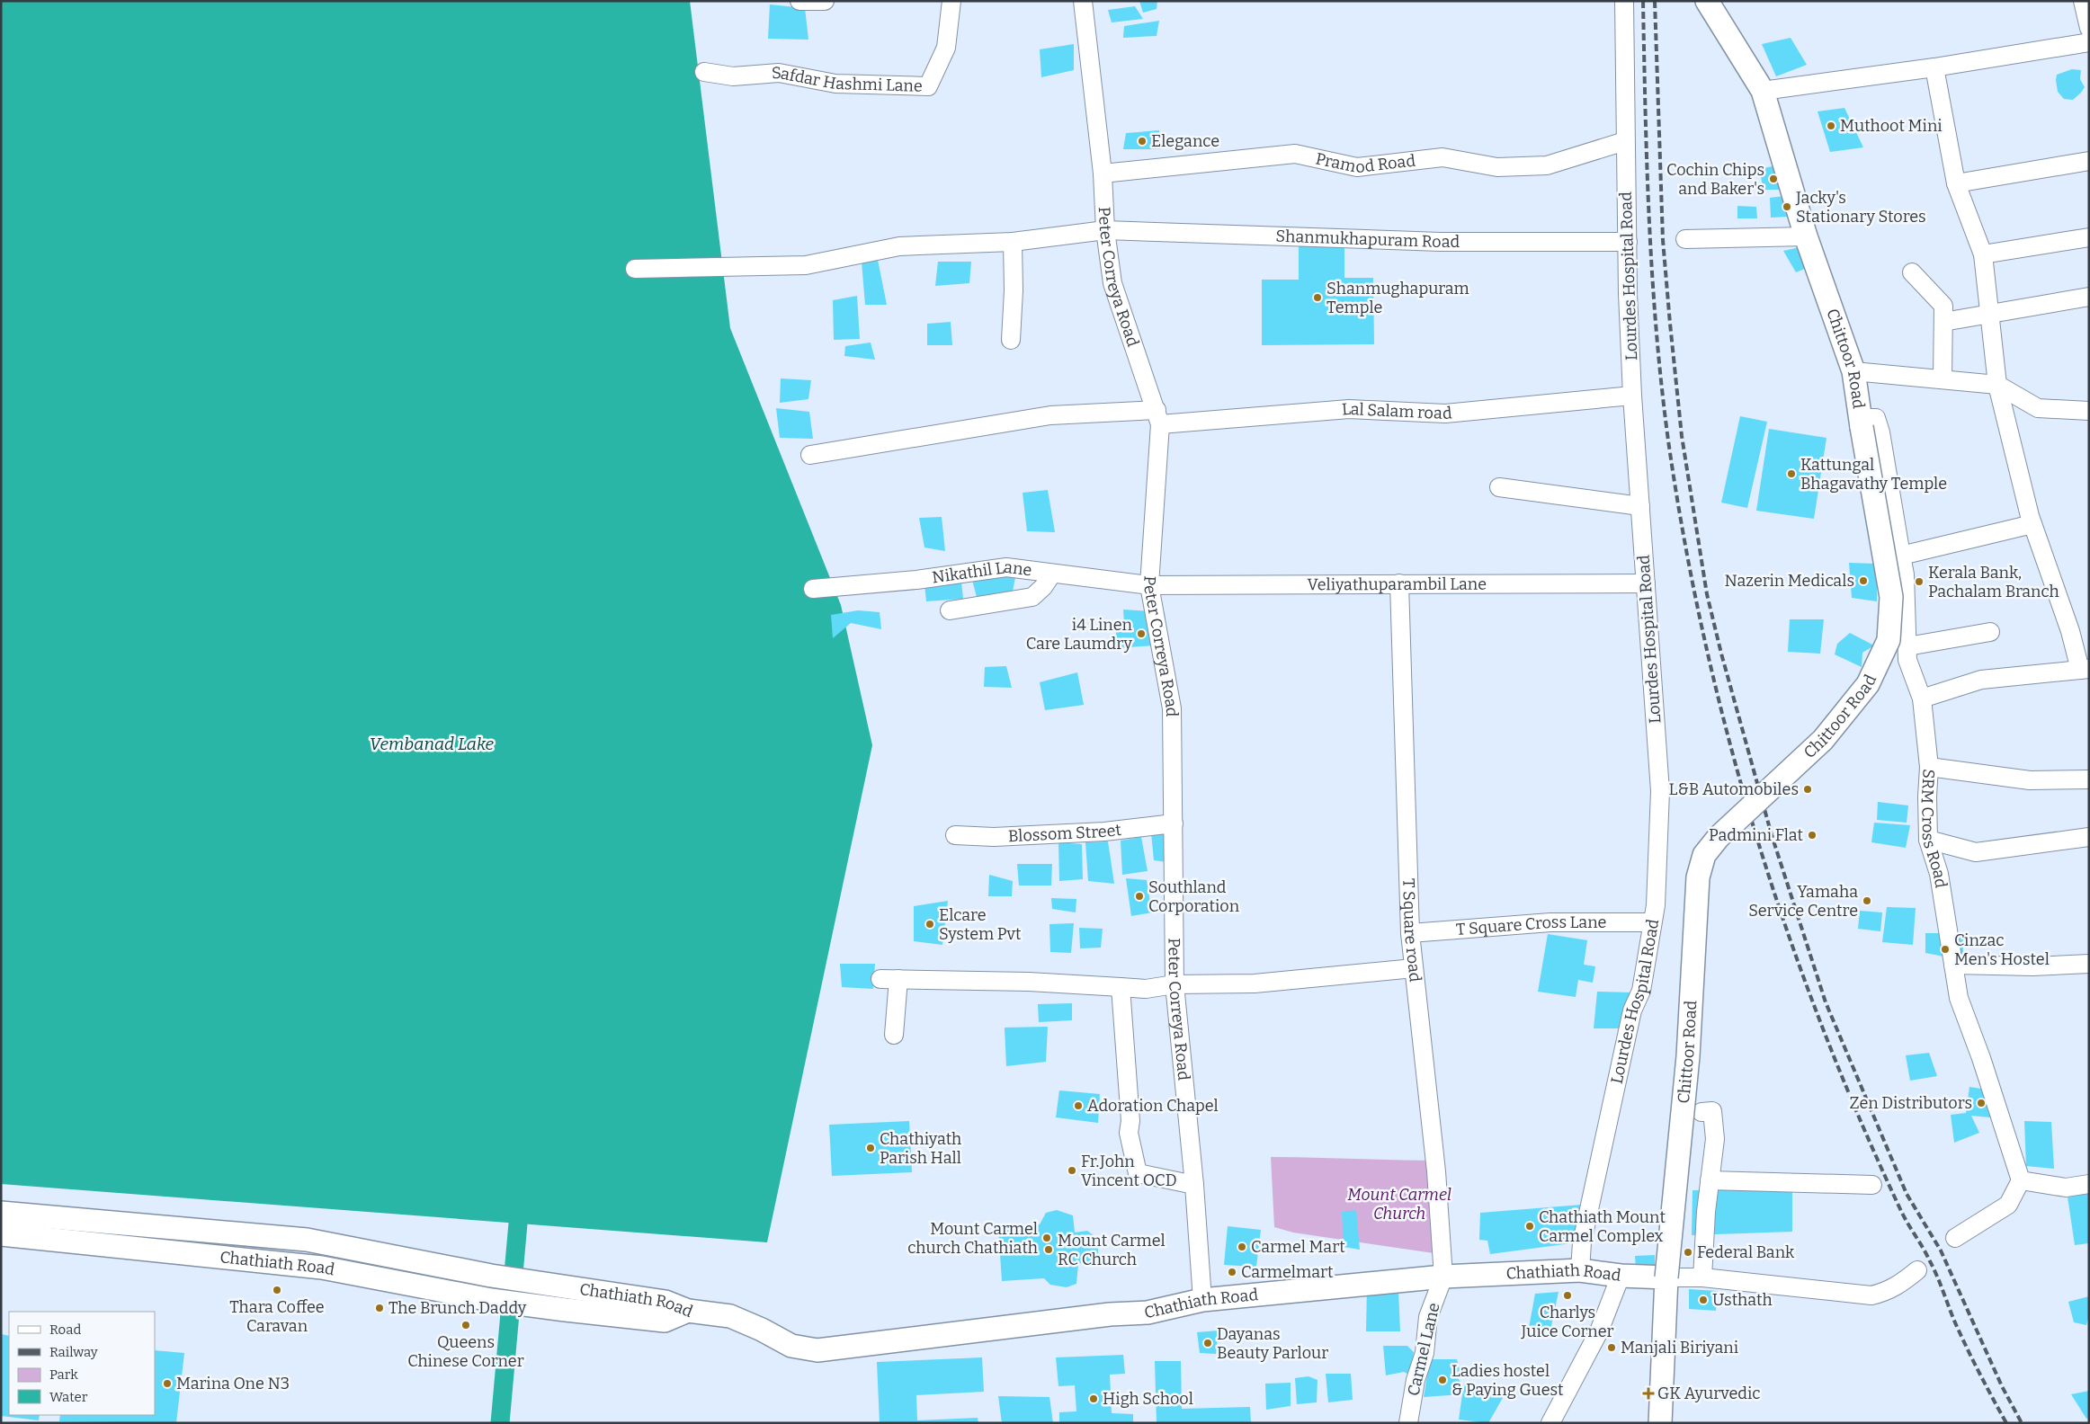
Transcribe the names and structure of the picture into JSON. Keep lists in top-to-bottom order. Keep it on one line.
{"streets":{"main road":["Chittoor Road","Chathiath Road"],"street":["Safdar Hashmi Lane","Pramod Road","Shanmukhapuram Road","Peter Correya Road","Lourdes Hospital Road","Lal Salam road","Nikathil Lane","Veliyathuparambil Lane","SRM Cross Road","Blossom Street","T Square Cross Lane","T Square road","Carmel Lane"]},"crossings":[["Pramod Road","Peter Correya Road"],["Pramod Road","Lourdes Hospital Road"],["Shanmukhapuram Road","Peter Correya Road"],["Shanmukhapuram Road","Lourdes Hospital Road"],["Peter Correya Road","Lal Salam road"],["Peter Correya Road","Nikathil Lane"],["Peter Correya Road","Veliyathuparambil Lane"],["Peter Correya Road","Blossom Street"],["Peter Correya Road","Chathiath Road"],["Lourdes Hospital Road","Lal Salam road"],["Lourdes Hospital Road","Veliyathuparambil Lane"],["Lourdes Hospital Road","T Square Cross Lane"],["Lourdes Hospital Road","Chathiath Road"],["Chittoor Road","SRM Cross Road"],["Chittoor Road","Chathiath Road"],["Nikathil Lane","Veliyathuparambil Lane"],["Veliyathuparambil Lane","T Square road"],["T Square Cross Lane","T Square road"],["T Square road","Chathiath Road"],["T Square road","Carmel Lane"],["Chathiath Road","Carmel Lane"]],"water":["Vembanad Lake"],"parks":["Mount Carmel Church"],"places":{"other":["Muthoot Mini","Elegance","Cochin Chips and Baker's","Jacky's Stationary Stores","Shanmughapuram Temple","Kattungal Bhagavathy Temple","Nazerin Medicals","Kerala Bank, Pachalam Branch","i4 Linen Care Laumdry","L&B Automobiles","Padmini Flat","Southland Corporation","Yamaha Service Centre","Elcare System Pvt","Cinzac Men's Hostel","Zen Distributors","Adoration Chapel","Chathiyath Parish Hall","Fr.John Vincent OCD","Chathiath Mount Carmel Complex","Mount Carmel church Chathiath","Carmel Mart","Mount Carmel RC Church","Federal Bank","Carmelmart","Thara Coffee Caravan","Charlys Juice Corner","Usthath","The Brunch Daddy","Queens Chinese Corner","Dayanas Beauty Parlour","Manjali Biriyani","Ladies hostel & Paying Guest","Marina One N3","High School"],"health":["GK Ayurvedic"]},"legend":["Road","Railway","Park","Water"]}
